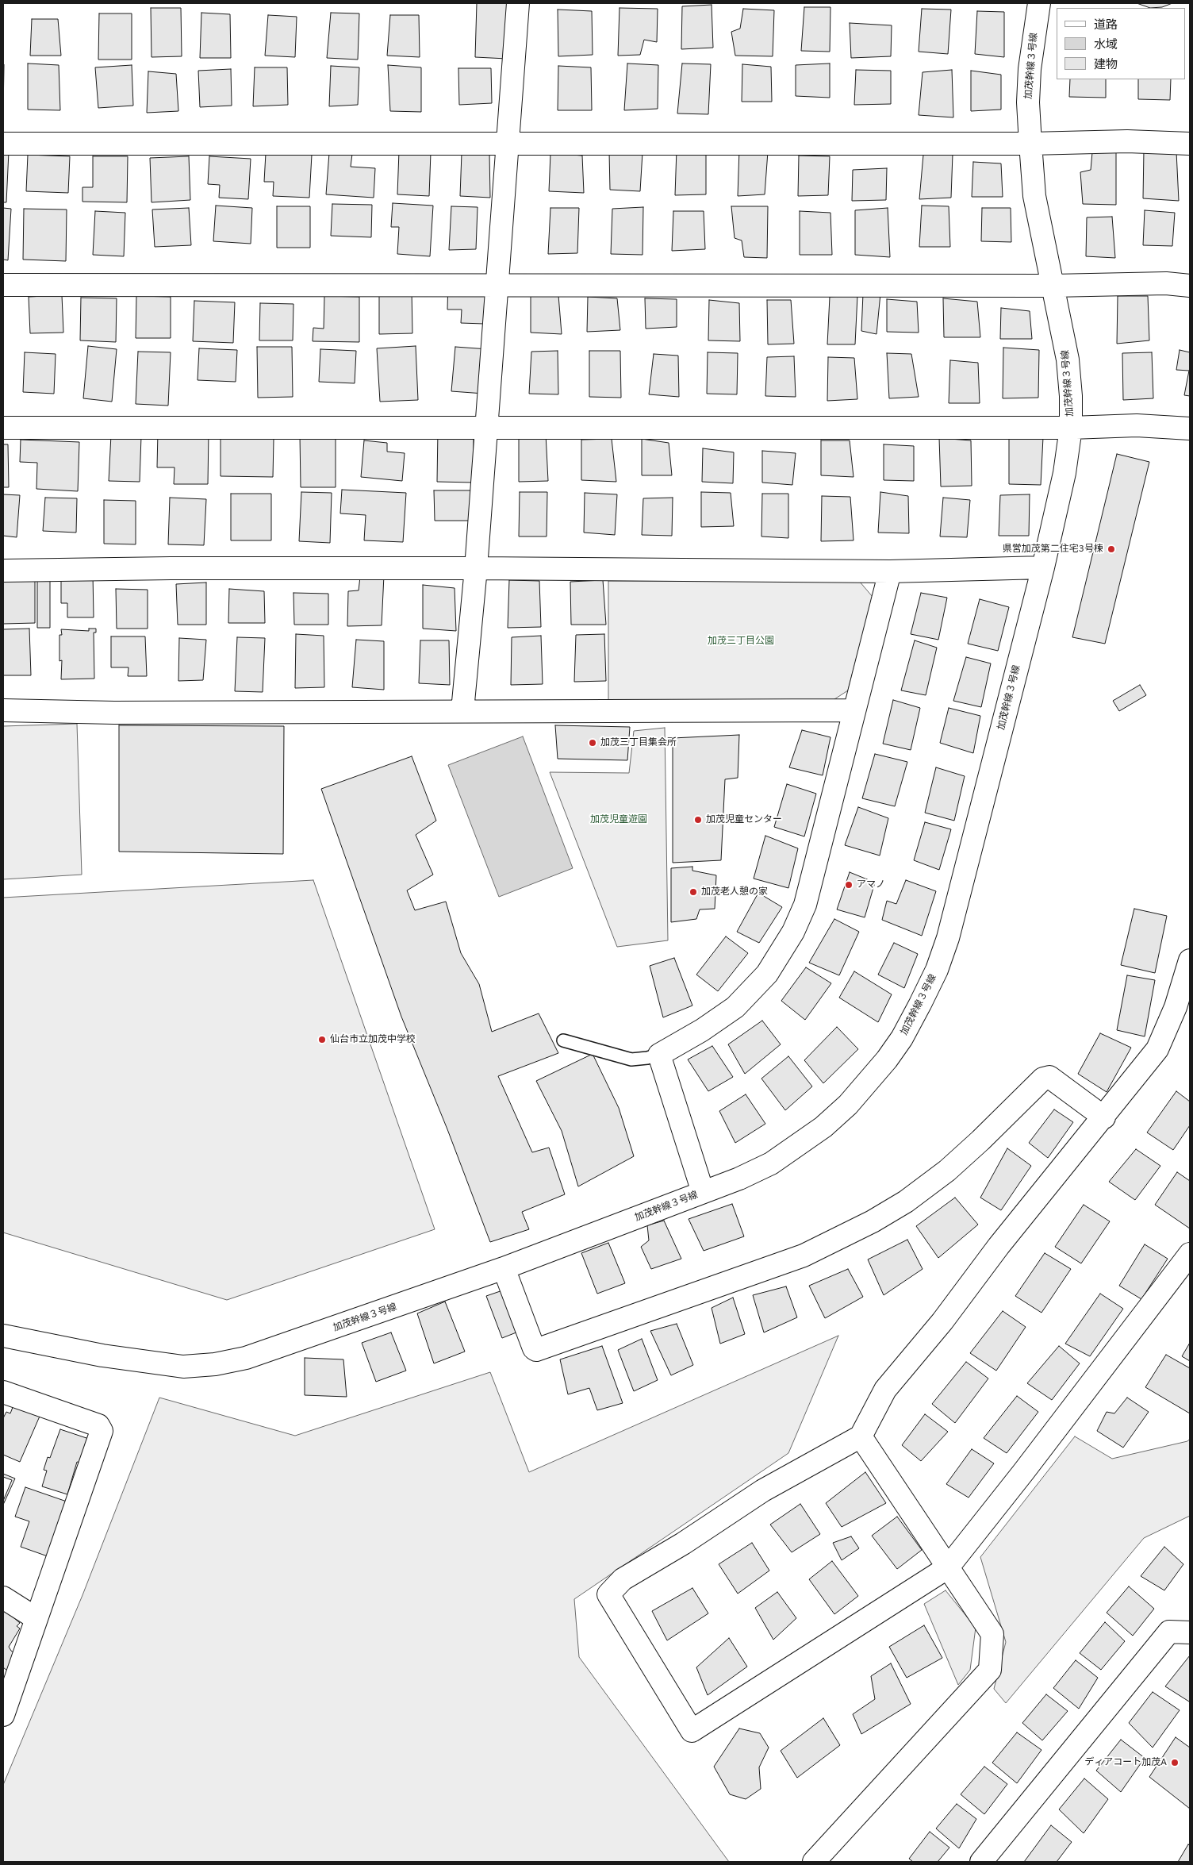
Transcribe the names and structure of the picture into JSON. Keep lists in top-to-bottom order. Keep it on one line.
{"streets":{"street":["加茂幹線３号線"]},"parks":["加茂三丁目公園","加茂児童遊園"],"places":["県営加茂第二住宅3号棟","加茂三丁目集会所","加茂児童センター","アマノ","加茂老人憩の家","仙台市立加茂中学校","ディアコート加茂A"],"legend":["道路","水域","建物"]}
